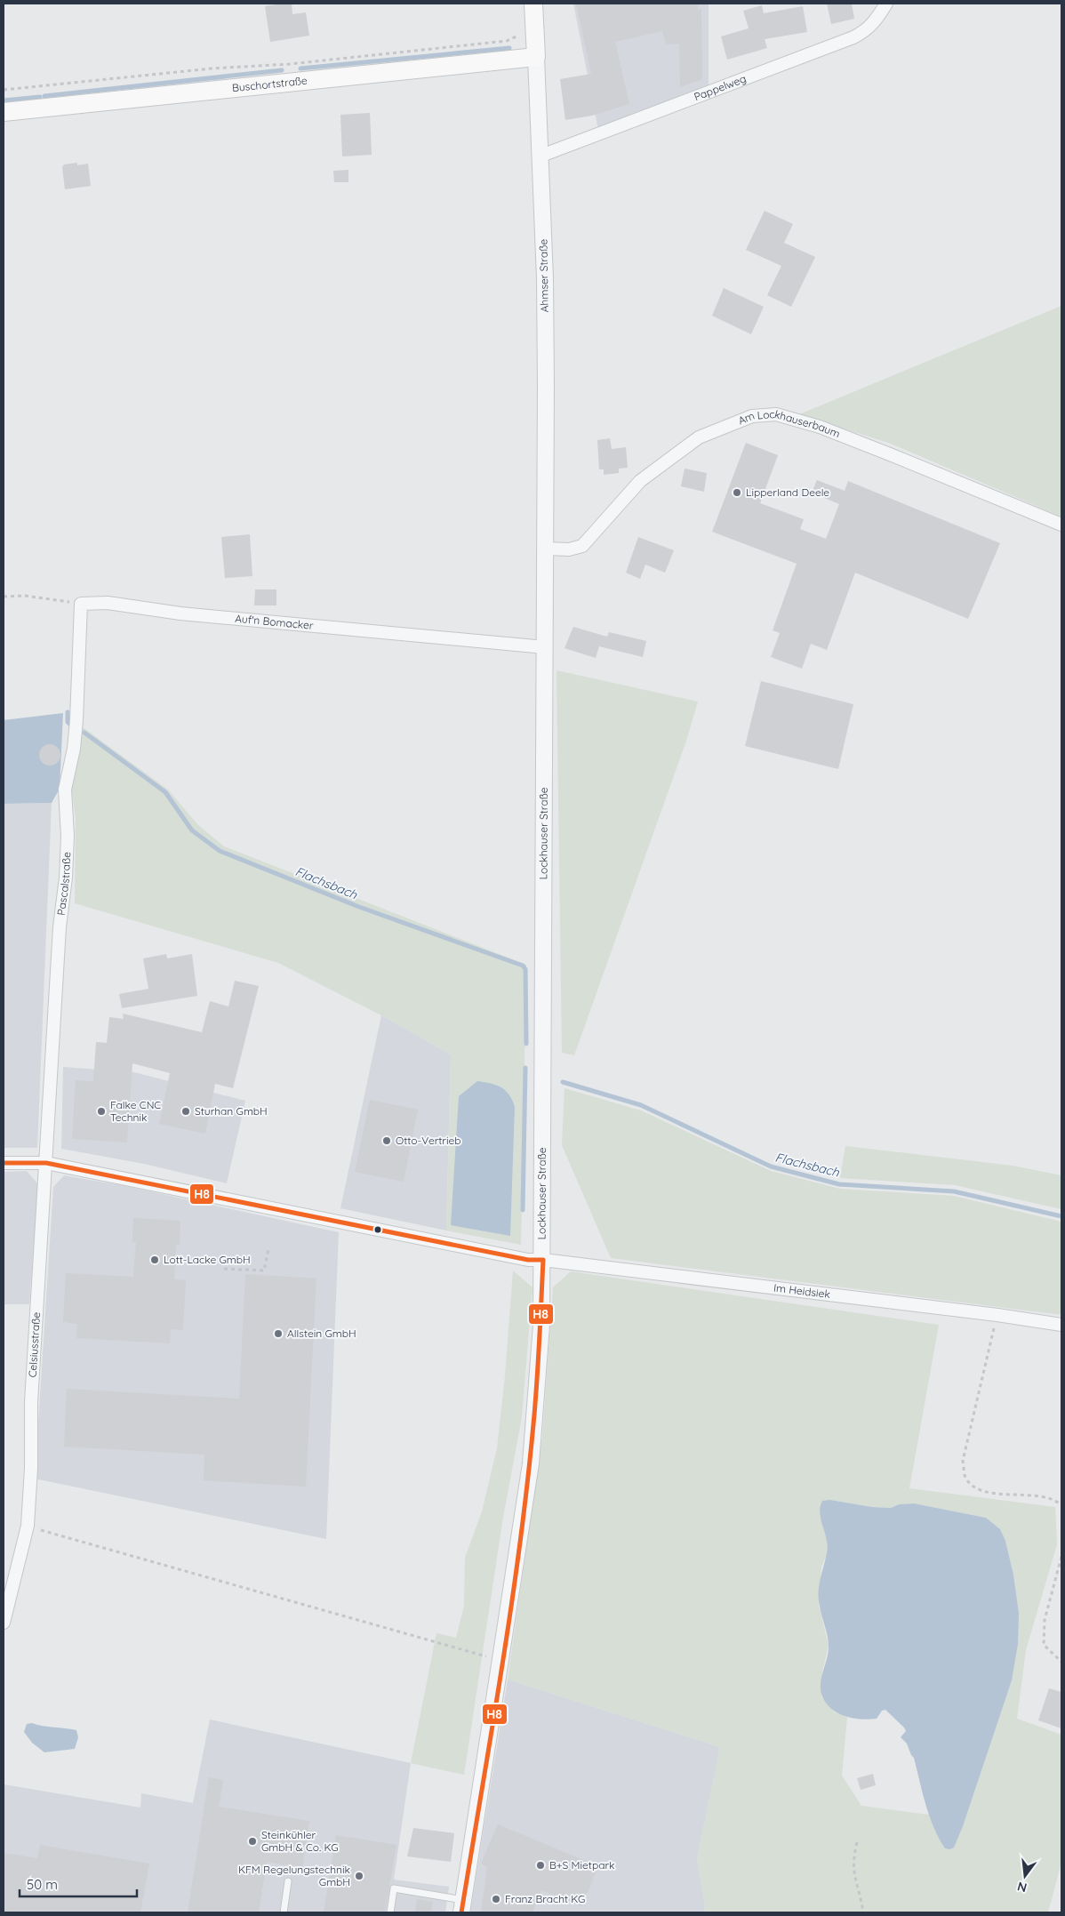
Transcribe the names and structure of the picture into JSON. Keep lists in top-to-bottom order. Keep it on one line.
{"streets":{"main road":["Buschortstraße","Ahmser Straße"],"street":["Pappelweg","Am Lockhauserbaum","Auf'n Bomacker","Lockhauser Straße","Pascalstraße","Im Heidsiek","Celsiusstraße"]},"crossings":[["Buschortstraße","Ahmser Straße"],["Pappelweg","Ahmser Straße"],["Ahmser Straße","Am Lockhauserbaum"],["Ahmser Straße","Lockhauser Straße"],["Am Lockhauserbaum","Lockhauser Straße"],["Auf'n Bomacker","Lockhauser Straße"],["Auf'n Bomacker","Pascalstraße"],["Lockhauser Straße","Im Heidsiek"],["Pascalstraße","Im Heidsiek"],["Pascalstraße","Celsiusstraße"],["Im Heidsiek","Celsiusstraße"]],"water":["Flachsbach"],"places":["Lipperland Deele","Falke CNC Technik","Sturhan GmbH","Otto-Vertrieb","Lott-Lacke GmbH","Allstein GmbH","Steinkühler GmbH & Co. KG","B+S Mietpark","KFM Regelungstechnik GmbH","Franz Bracht KG"],"lines":["transit line H8"],"scale_bar":"50 m","north":"bottom"}
